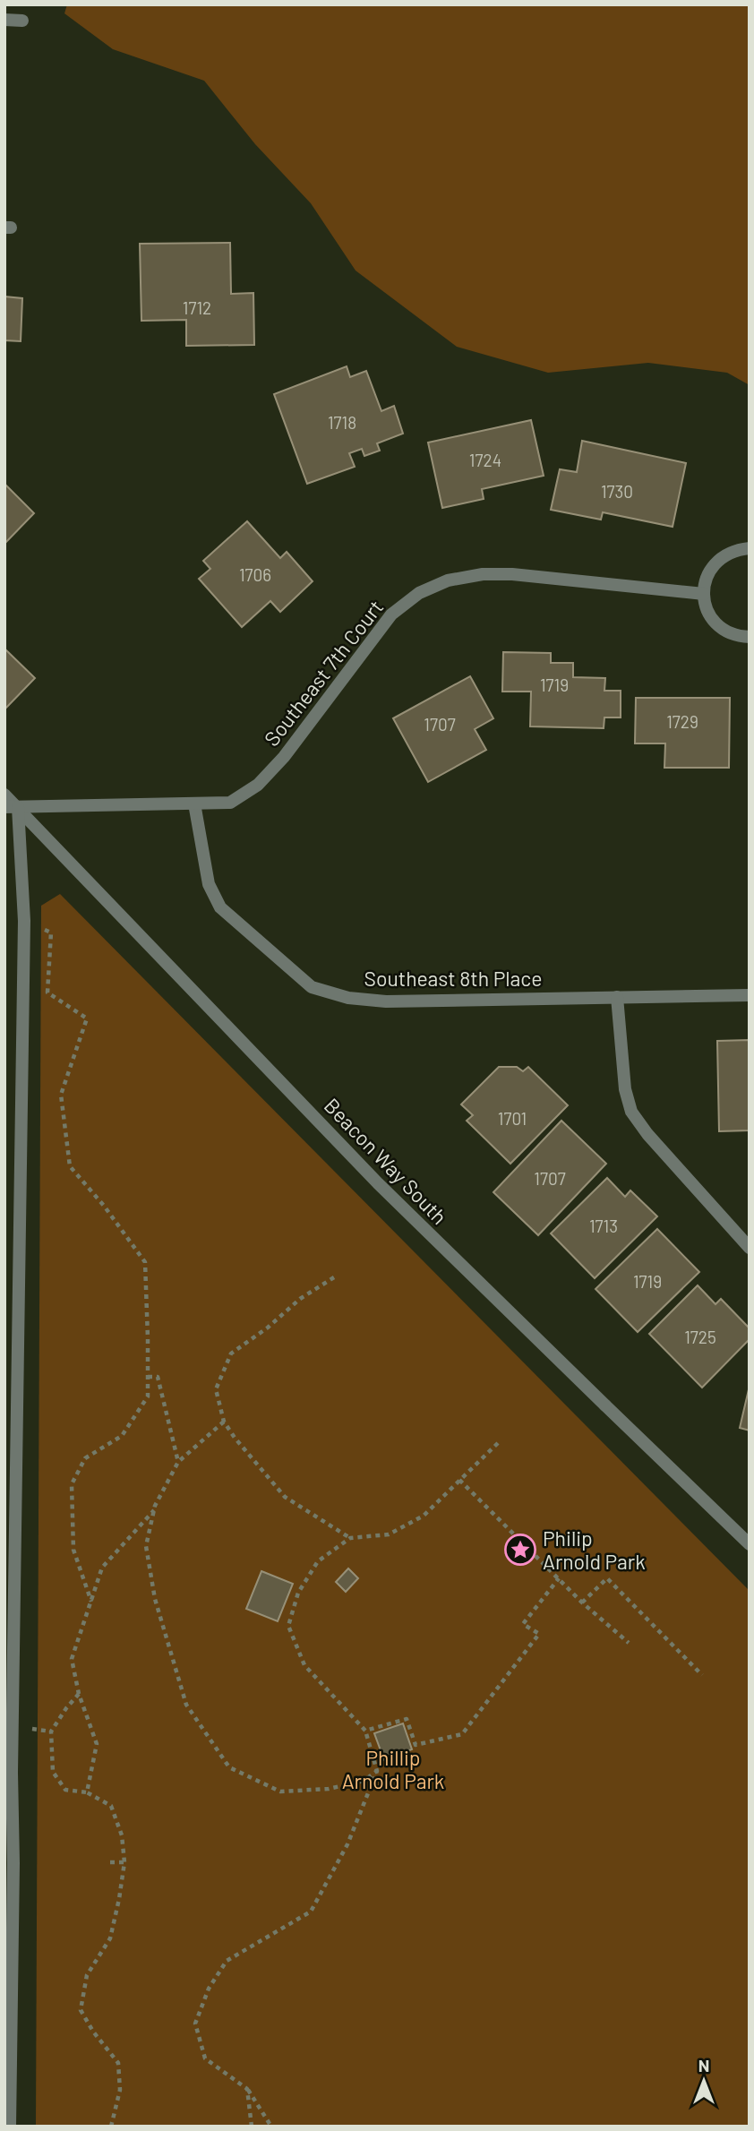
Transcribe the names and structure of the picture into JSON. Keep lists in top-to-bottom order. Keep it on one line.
{"streets":{"street":["Southeast 7th Court","Southeast 8th Place","Beacon Way South"]},"crossings":[["Southeast 7th Court","Southeast 8th Place"],["Southeast 7th Court","Beacon Way South"]],"parks":["Phillip Arnold Park"],"places":{"place":["Philip Arnold Park"]},"house_numbers":["1712","1718","1724","1730","1706","1719","1729","1707","1701","1707","1713","1719","1725"],"north":"top"}
